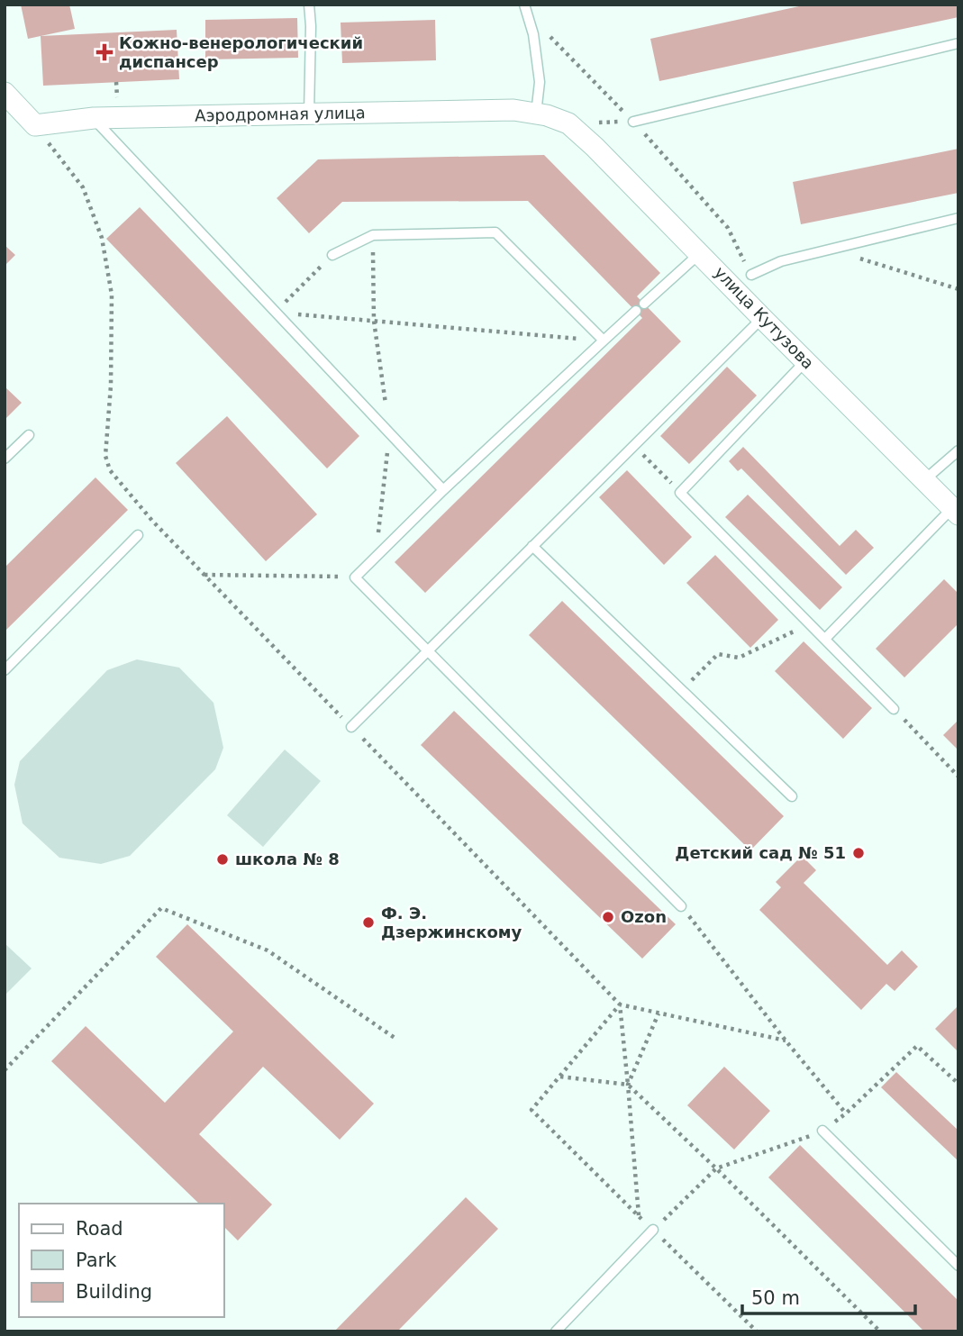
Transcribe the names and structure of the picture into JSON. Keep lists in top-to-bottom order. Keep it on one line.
{"streets":{"street":["Аэродромная улица","улица Кутузова"]},"crossings":[["Аэродромная улица","улица Кутузова"]],"places":{"health":["Кожно-венерологический диспансер"],"other":["Детский сад № 51","школа № 8","Ozon","Ф. Э. Дзержинскому"]},"legend":["Road","Park","Building"],"scale_bar":"50 m"}
